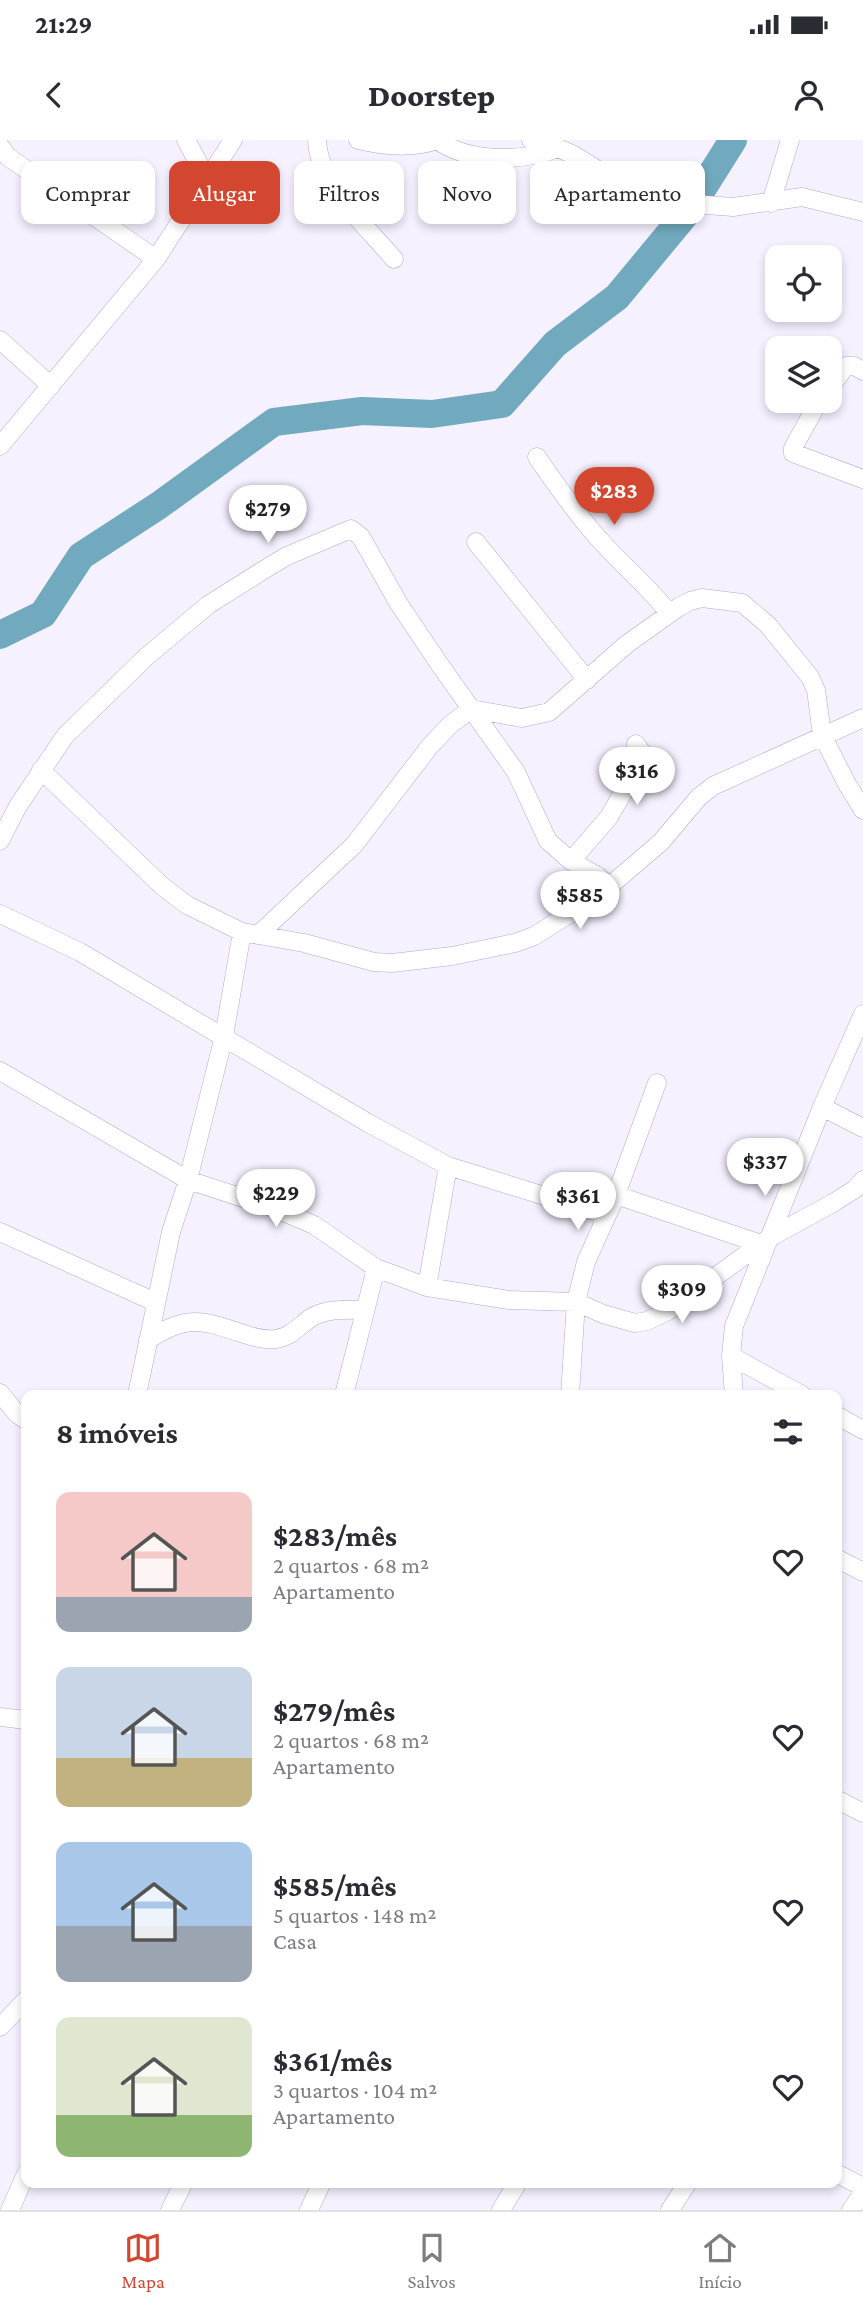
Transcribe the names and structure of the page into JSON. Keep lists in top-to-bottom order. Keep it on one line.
{"page":{"status":"21:29","header":"Doorstep","chip":["Comprar","Alugar","Filtros","Novo","Apartamento"],"price":["$283","$279","$316","$585","$337","$229","$361","$309"],"heading":"8 imóveis","list":[{"name":"$283/mês","note":"2 quartos · 68 m² · Apartamento"},{"name":"$279/mês","note":"2 quartos · 68 m² · Apartamento"},{"name":"$585/mês","note":"5 quartos · 148 m² · Casa"},{"name":"$361/mês","note":"3 quartos · 104 m² · Apartamento"}],"tabs":["Mapa","Salvos","Início"]}}
